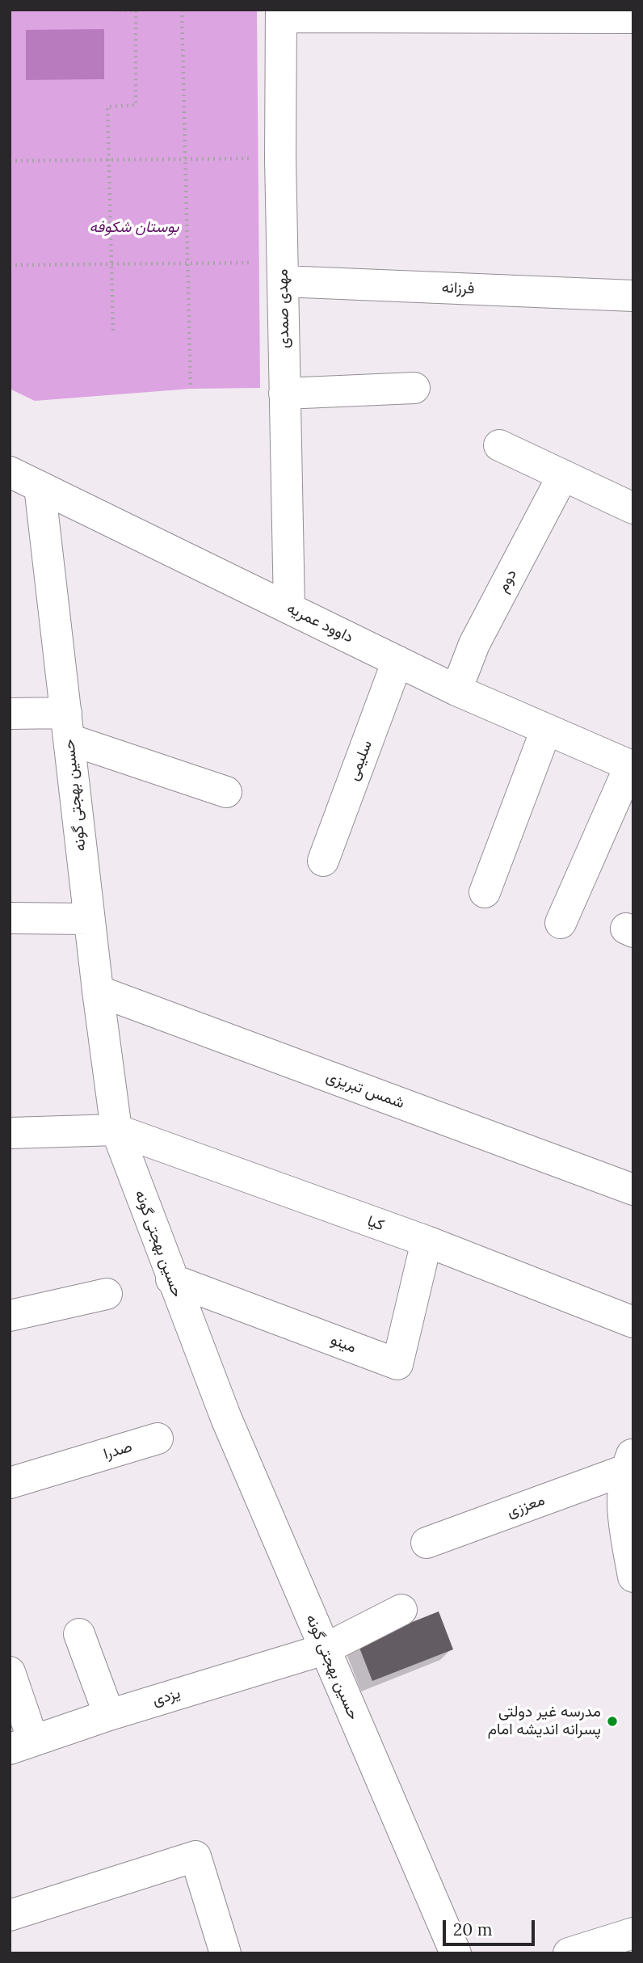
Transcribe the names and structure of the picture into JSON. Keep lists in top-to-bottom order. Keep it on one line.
{"streets":{"street":["فرزانه","مهدی صمدی","دوم","داوود عمریه","سلیمی","حسین بهجتی گونه","شمس تبریزی","کیا","مینو","صدرا","معززی","یزدی"]},"crossings":[["فرزانه","مهدی صمدی"],["مهدی صمدی","داوود عمریه"],["دوم","داوود عمریه"],["داوود عمریه","سلیمی"],["داوود عمریه","حسین بهجتی گونه"],["حسین بهجتی گونه","شمس تبریزی"],["حسین بهجتی گونه","کیا"],["حسین بهجتی گونه","مینو"],["حسین بهجتی گونه","یزدی"],["کیا","مینو"]],"parks":["بوستان شکوفه"],"places":["مدرسه غیر دولتی پسرانه اندیشه امام"],"scale_bar":"20 m"}
